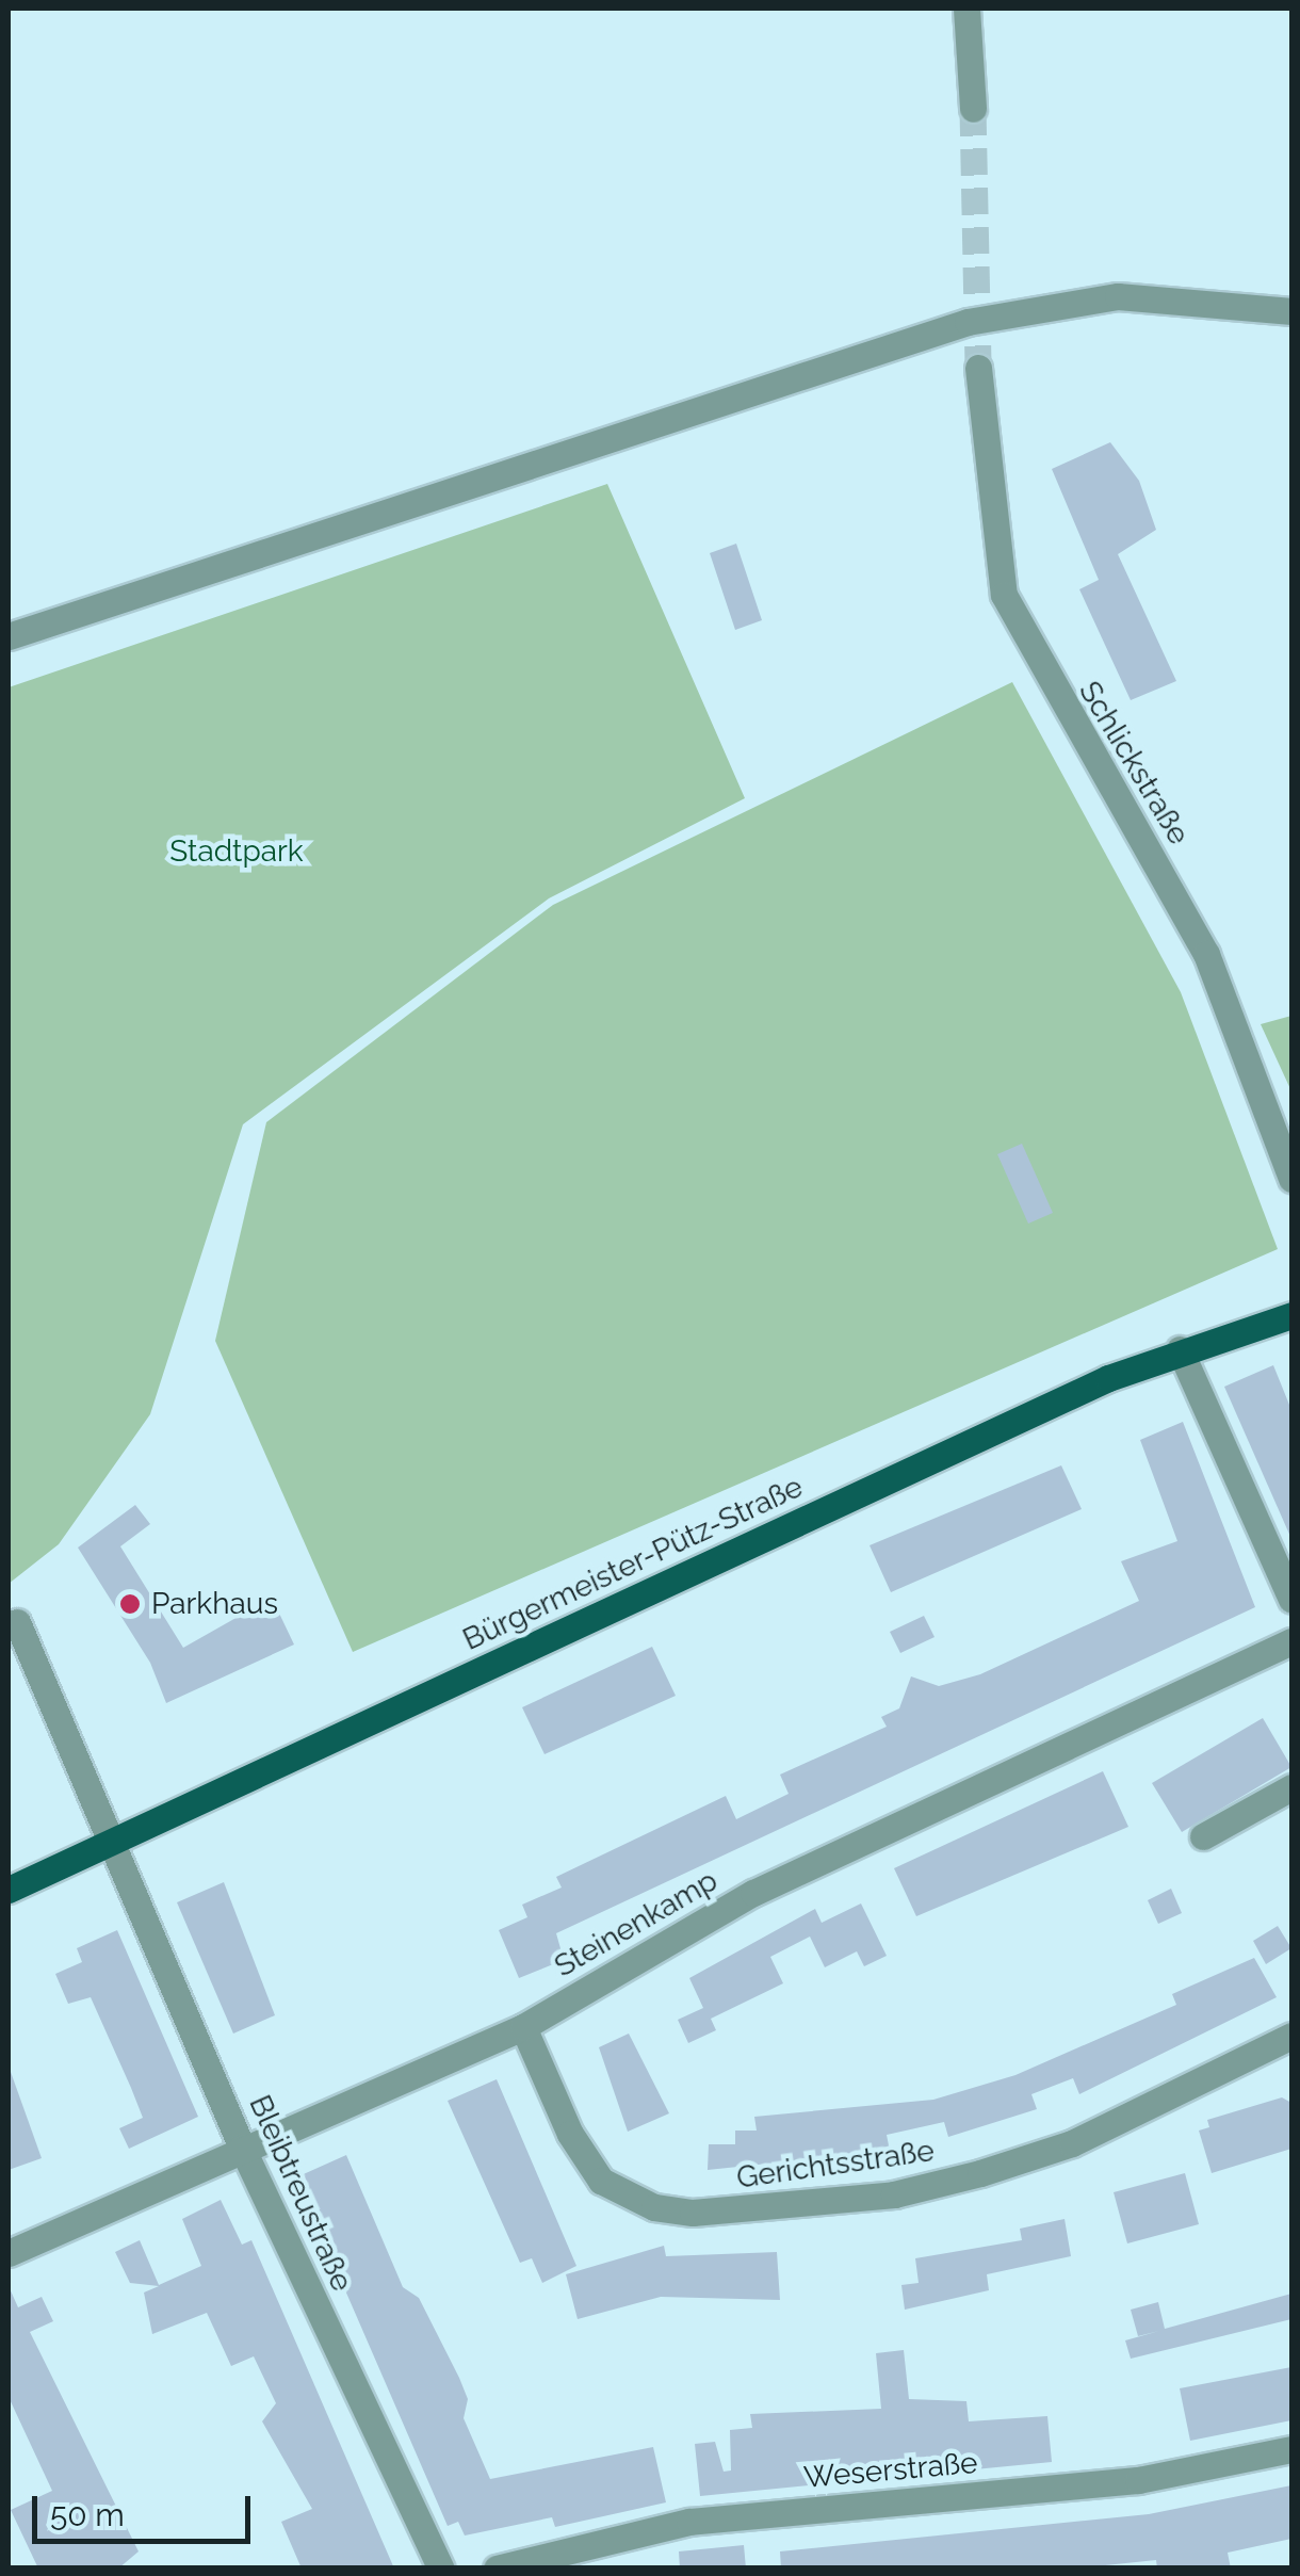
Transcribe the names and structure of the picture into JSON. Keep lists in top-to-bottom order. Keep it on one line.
{"streets":{"main road":["Bürgermeister-Pütz-Straße"],"street":["Schlickstraße","Steinenkamp","Gerichtsstraße","Bleibtreustraße","Weserstraße"]},"crossings":[["Bürgermeister-Pütz-Straße","Bleibtreustraße"],["Steinenkamp","Gerichtsstraße"],["Steinenkamp","Bleibtreustraße"]],"parks":["Stadtpark"],"places":["Parkhaus"],"scale_bar":"50 m"}
